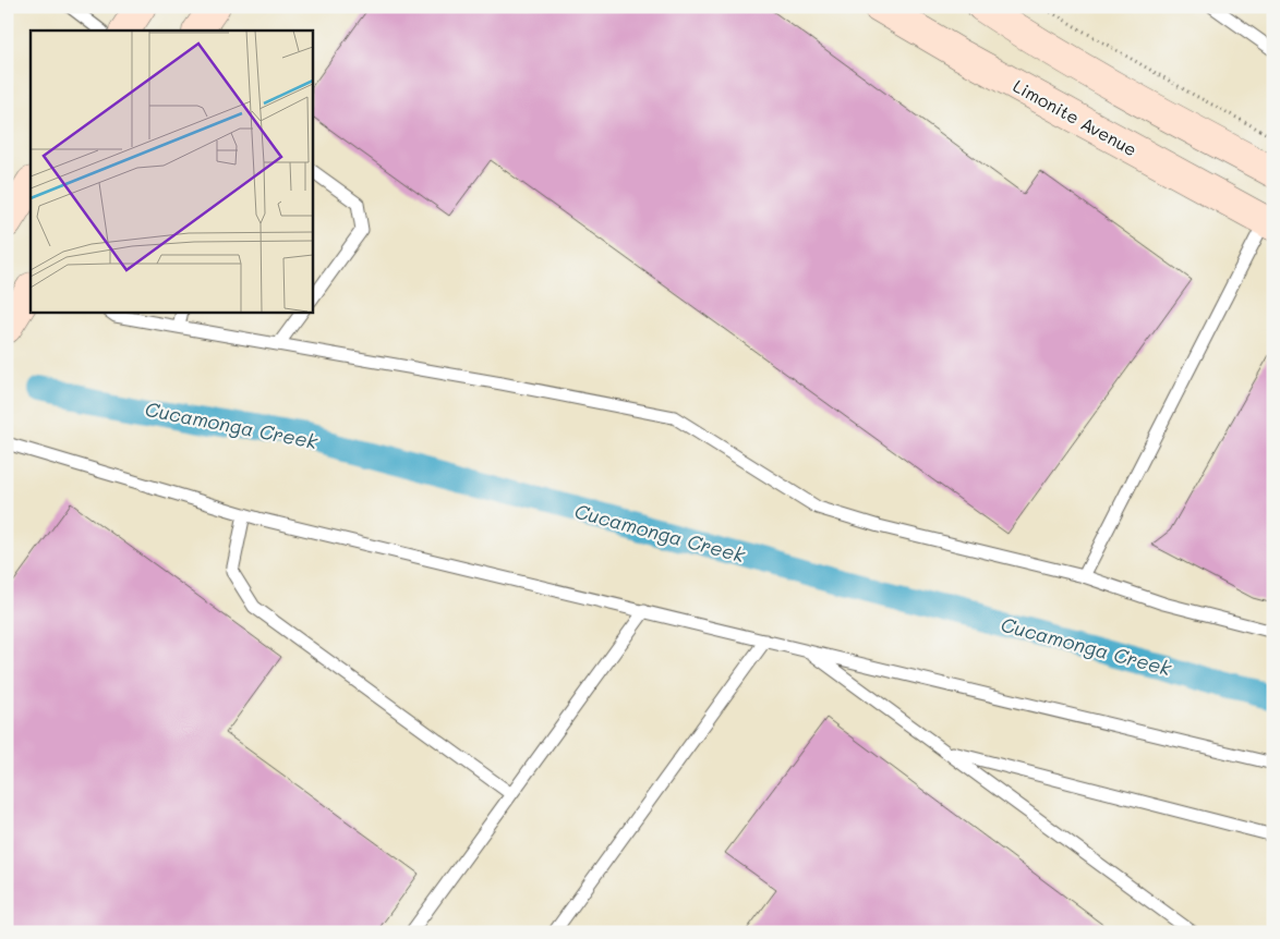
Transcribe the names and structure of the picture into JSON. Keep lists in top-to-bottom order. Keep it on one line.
{"streets":{"main road":["Limonite Avenue"]},"water":["Cucamonga Creek"]}
